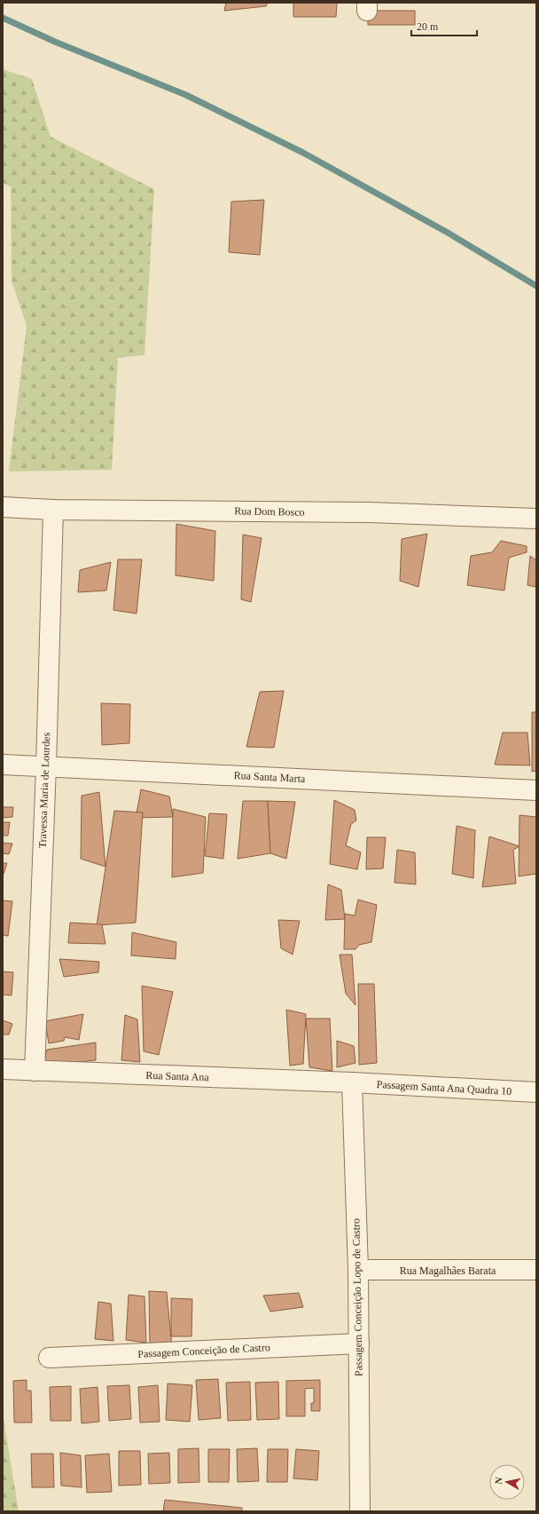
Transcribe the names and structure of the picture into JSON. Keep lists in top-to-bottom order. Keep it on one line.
{"streets":{"street":["Rua Dom Bosco","Rua Santa Marta","Travessa Maria de Lourdes","Rua Santa Ana","Passagem Santa Ana Quadra 10","Rua Magalhães Barata","Passagem Conceição Lopo de Castro","Passagem Conceição de Castro"]},"crossings":[["Rua Dom Bosco","Travessa Maria de Lourdes"],["Rua Santa Marta","Travessa Maria de Lourdes"],["Travessa Maria de Lourdes","Rua Santa Ana"],["Rua Santa Ana","Passagem Santa Ana Quadra 10"],["Rua Santa Ana","Passagem Conceição Lopo de Castro"],["Passagem Santa Ana Quadra 10","Passagem Conceição Lopo de Castro"],["Rua Magalhães Barata","Passagem Conceição Lopo de Castro"],["Passagem Conceição Lopo de Castro","Passagem Conceição de Castro"]],"scale_bar":"20 m","north":"left"}
